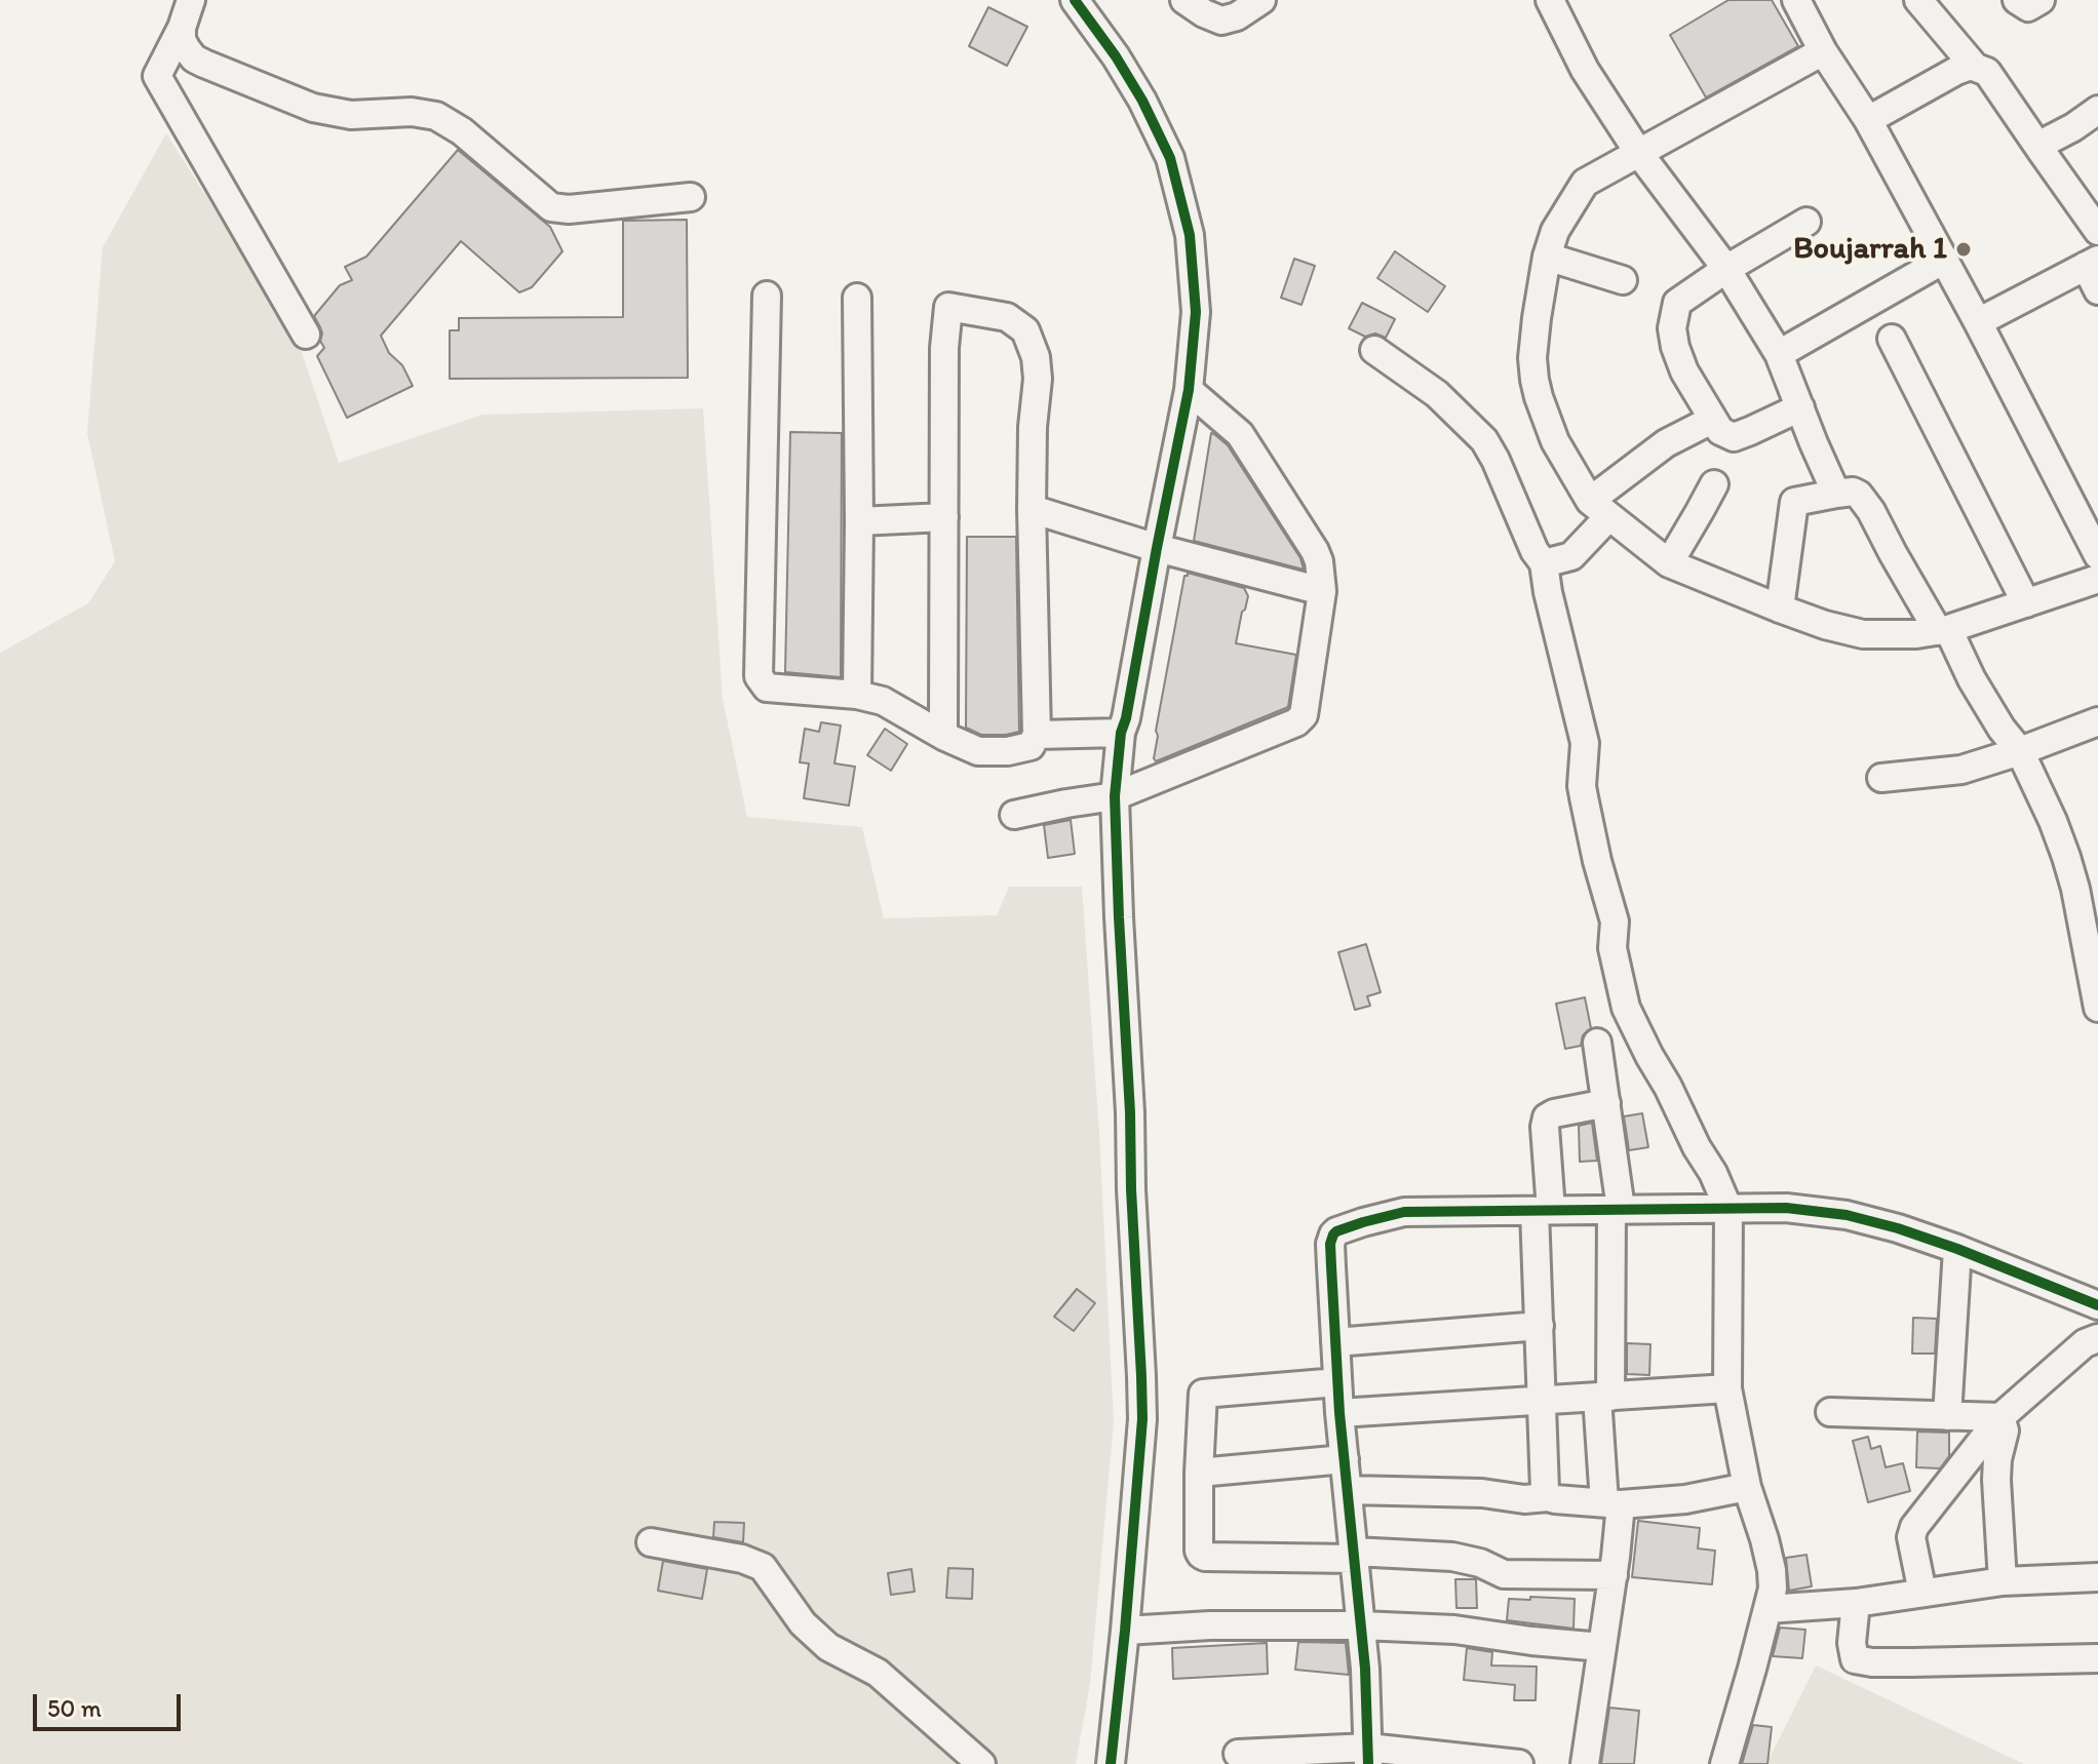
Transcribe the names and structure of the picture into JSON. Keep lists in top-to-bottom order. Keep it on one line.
{"places":["Boujarrah 1"],"scale_bar":"50 m"}
